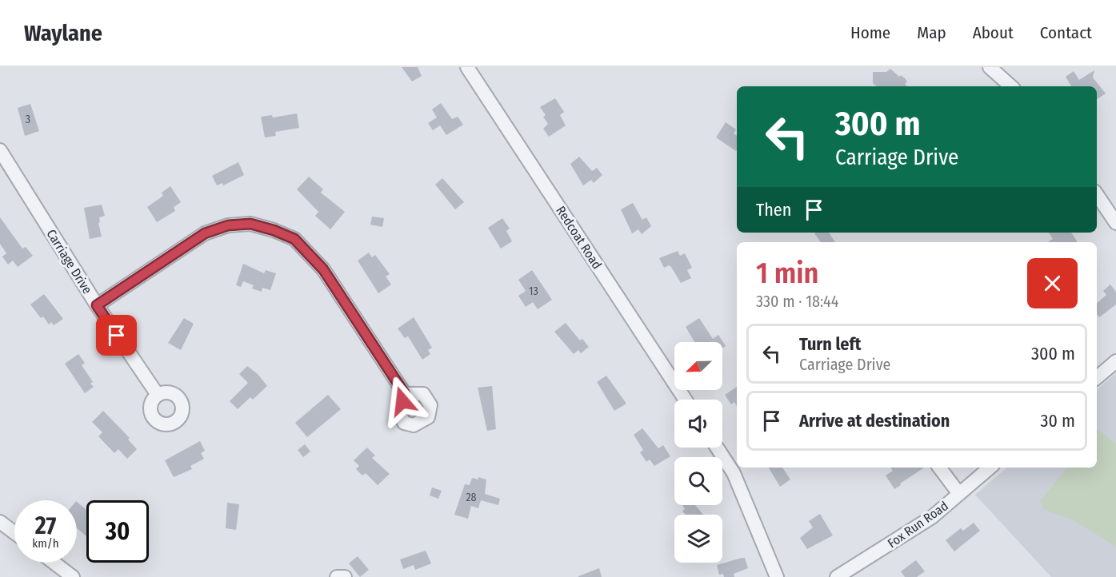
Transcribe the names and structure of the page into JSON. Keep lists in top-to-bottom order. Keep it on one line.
{"streets":{"street":["Redcoat Road","Carriage Drive","Fox Run Road"]},"house_numbers":["3","13","28"],"north":"bottom left","page":{"header":"Waylane","nav":["Home","Map","About","Contact"],"turn":["300 m","Carriage Drive"],"then":"Then","heading":["1 min","330 m · 18:44"],"list":[{"name":"Turn left","note":"Carriage Drive","value":"300 m"},{"name":"Arrive at destination","value":"30 m"}],"speed":"27 km/h","limit":"30"}}
